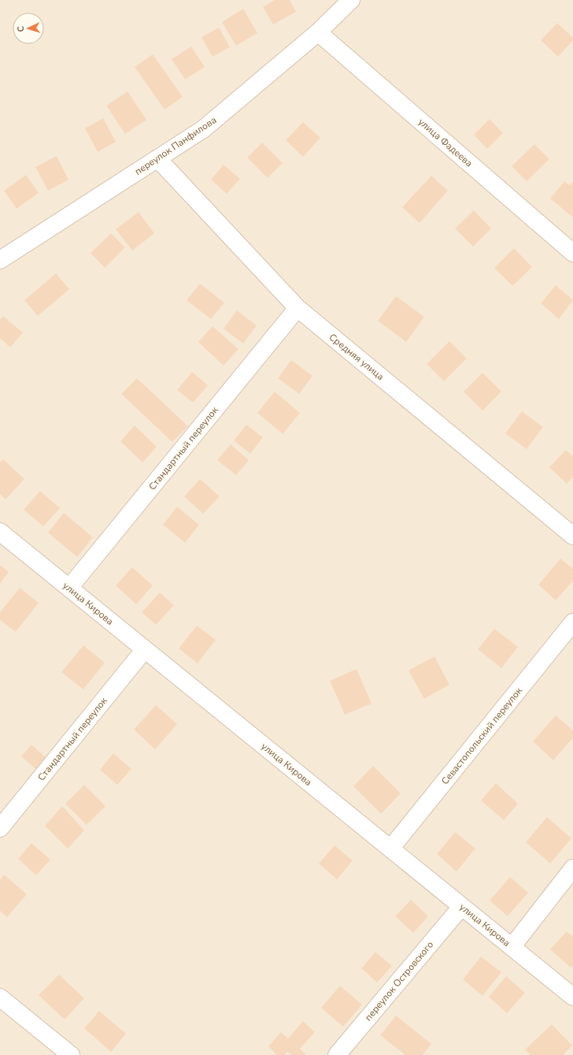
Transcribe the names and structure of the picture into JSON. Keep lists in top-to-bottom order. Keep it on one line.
{"streets":{"street":["улица Фадеева","переулок Панфилова","Средняя улица","Стандартный переулок","улица Кирова","Севастопольский переулок","переулок Островского"]},"crossings":[["улица Фадеева","переулок Панфилова"],["переулок Панфилова","Средняя улица"],["Средняя улица","Стандартный переулок"],["Стандартный переулок","улица Кирова"],["улица Кирова","Севастопольский переулок"],["улица Кирова","переулок Островского"]],"north":"left"}
